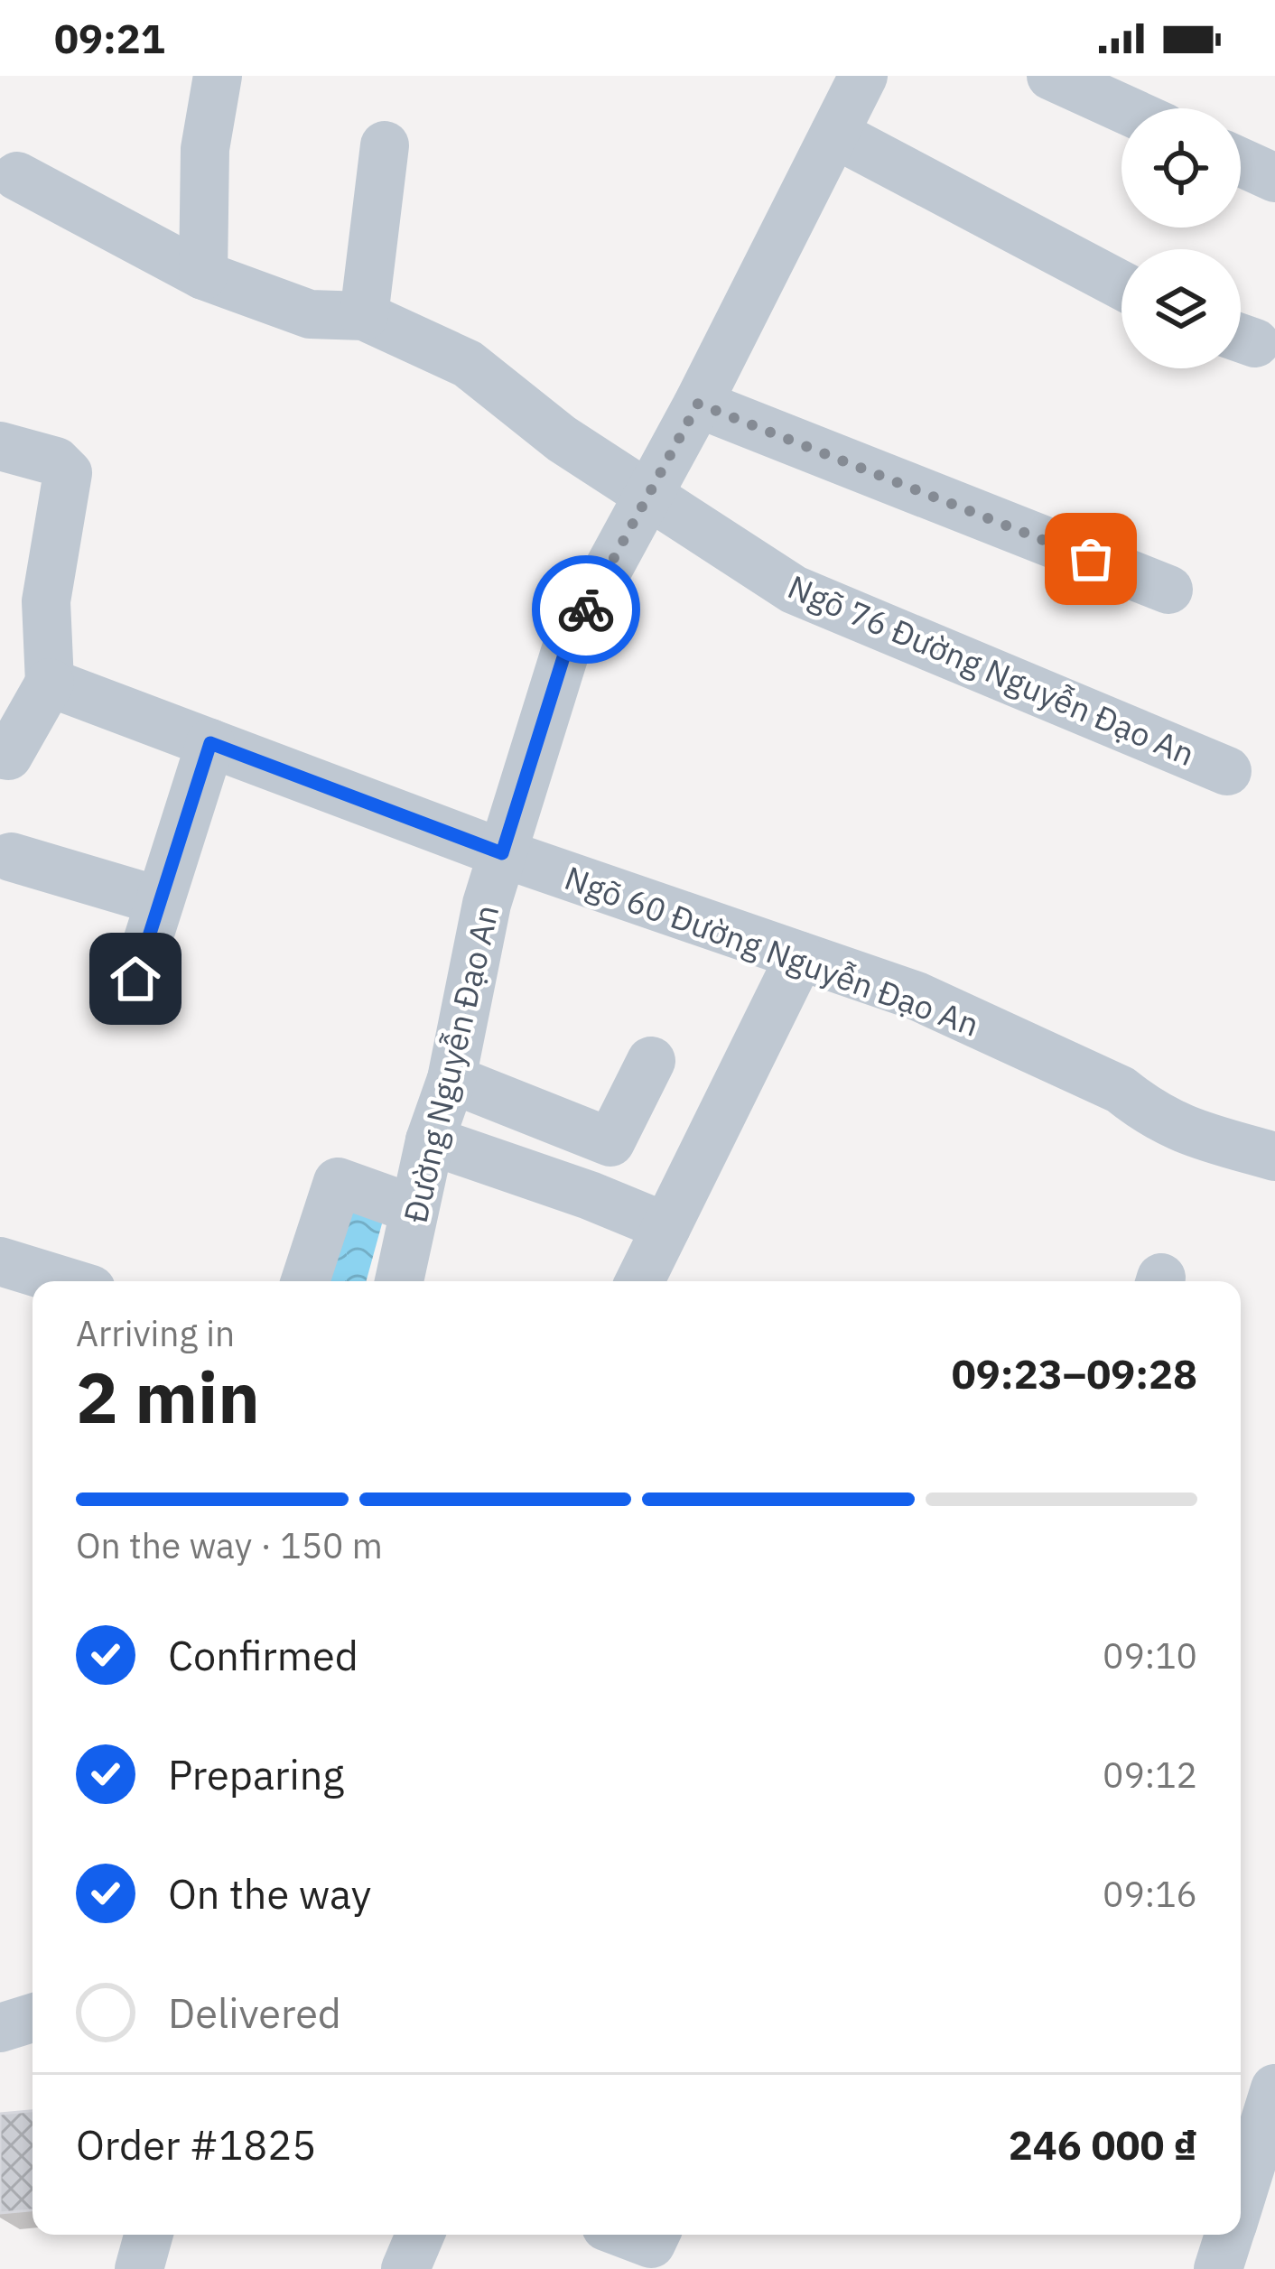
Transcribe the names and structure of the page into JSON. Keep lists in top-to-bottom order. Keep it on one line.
{"streets":{"street":["Ngõ 76 Đường Nguyễn Đạo An","Ngõ 60 Đường Nguyễn Đạo An","Đường Nguyễn Đạo An"]},"crossings":[["Ngõ 76 Đường Nguyễn Đạo An","Đường Nguyễn Đạo An"],["Ngõ 60 Đường Nguyễn Đạo An","Đường Nguyễn Đạo An"]],"page":{"status":"09:21","heading":["2 min","Arriving in","09:23–09:28"],"panel":["Order #1825","246 000 ₫"],"bar":"On the way · 150 m","list":[["Confirmed","09:10"],["Preparing","09:12"],["On the way","09:16"],"Delivered"]}}
